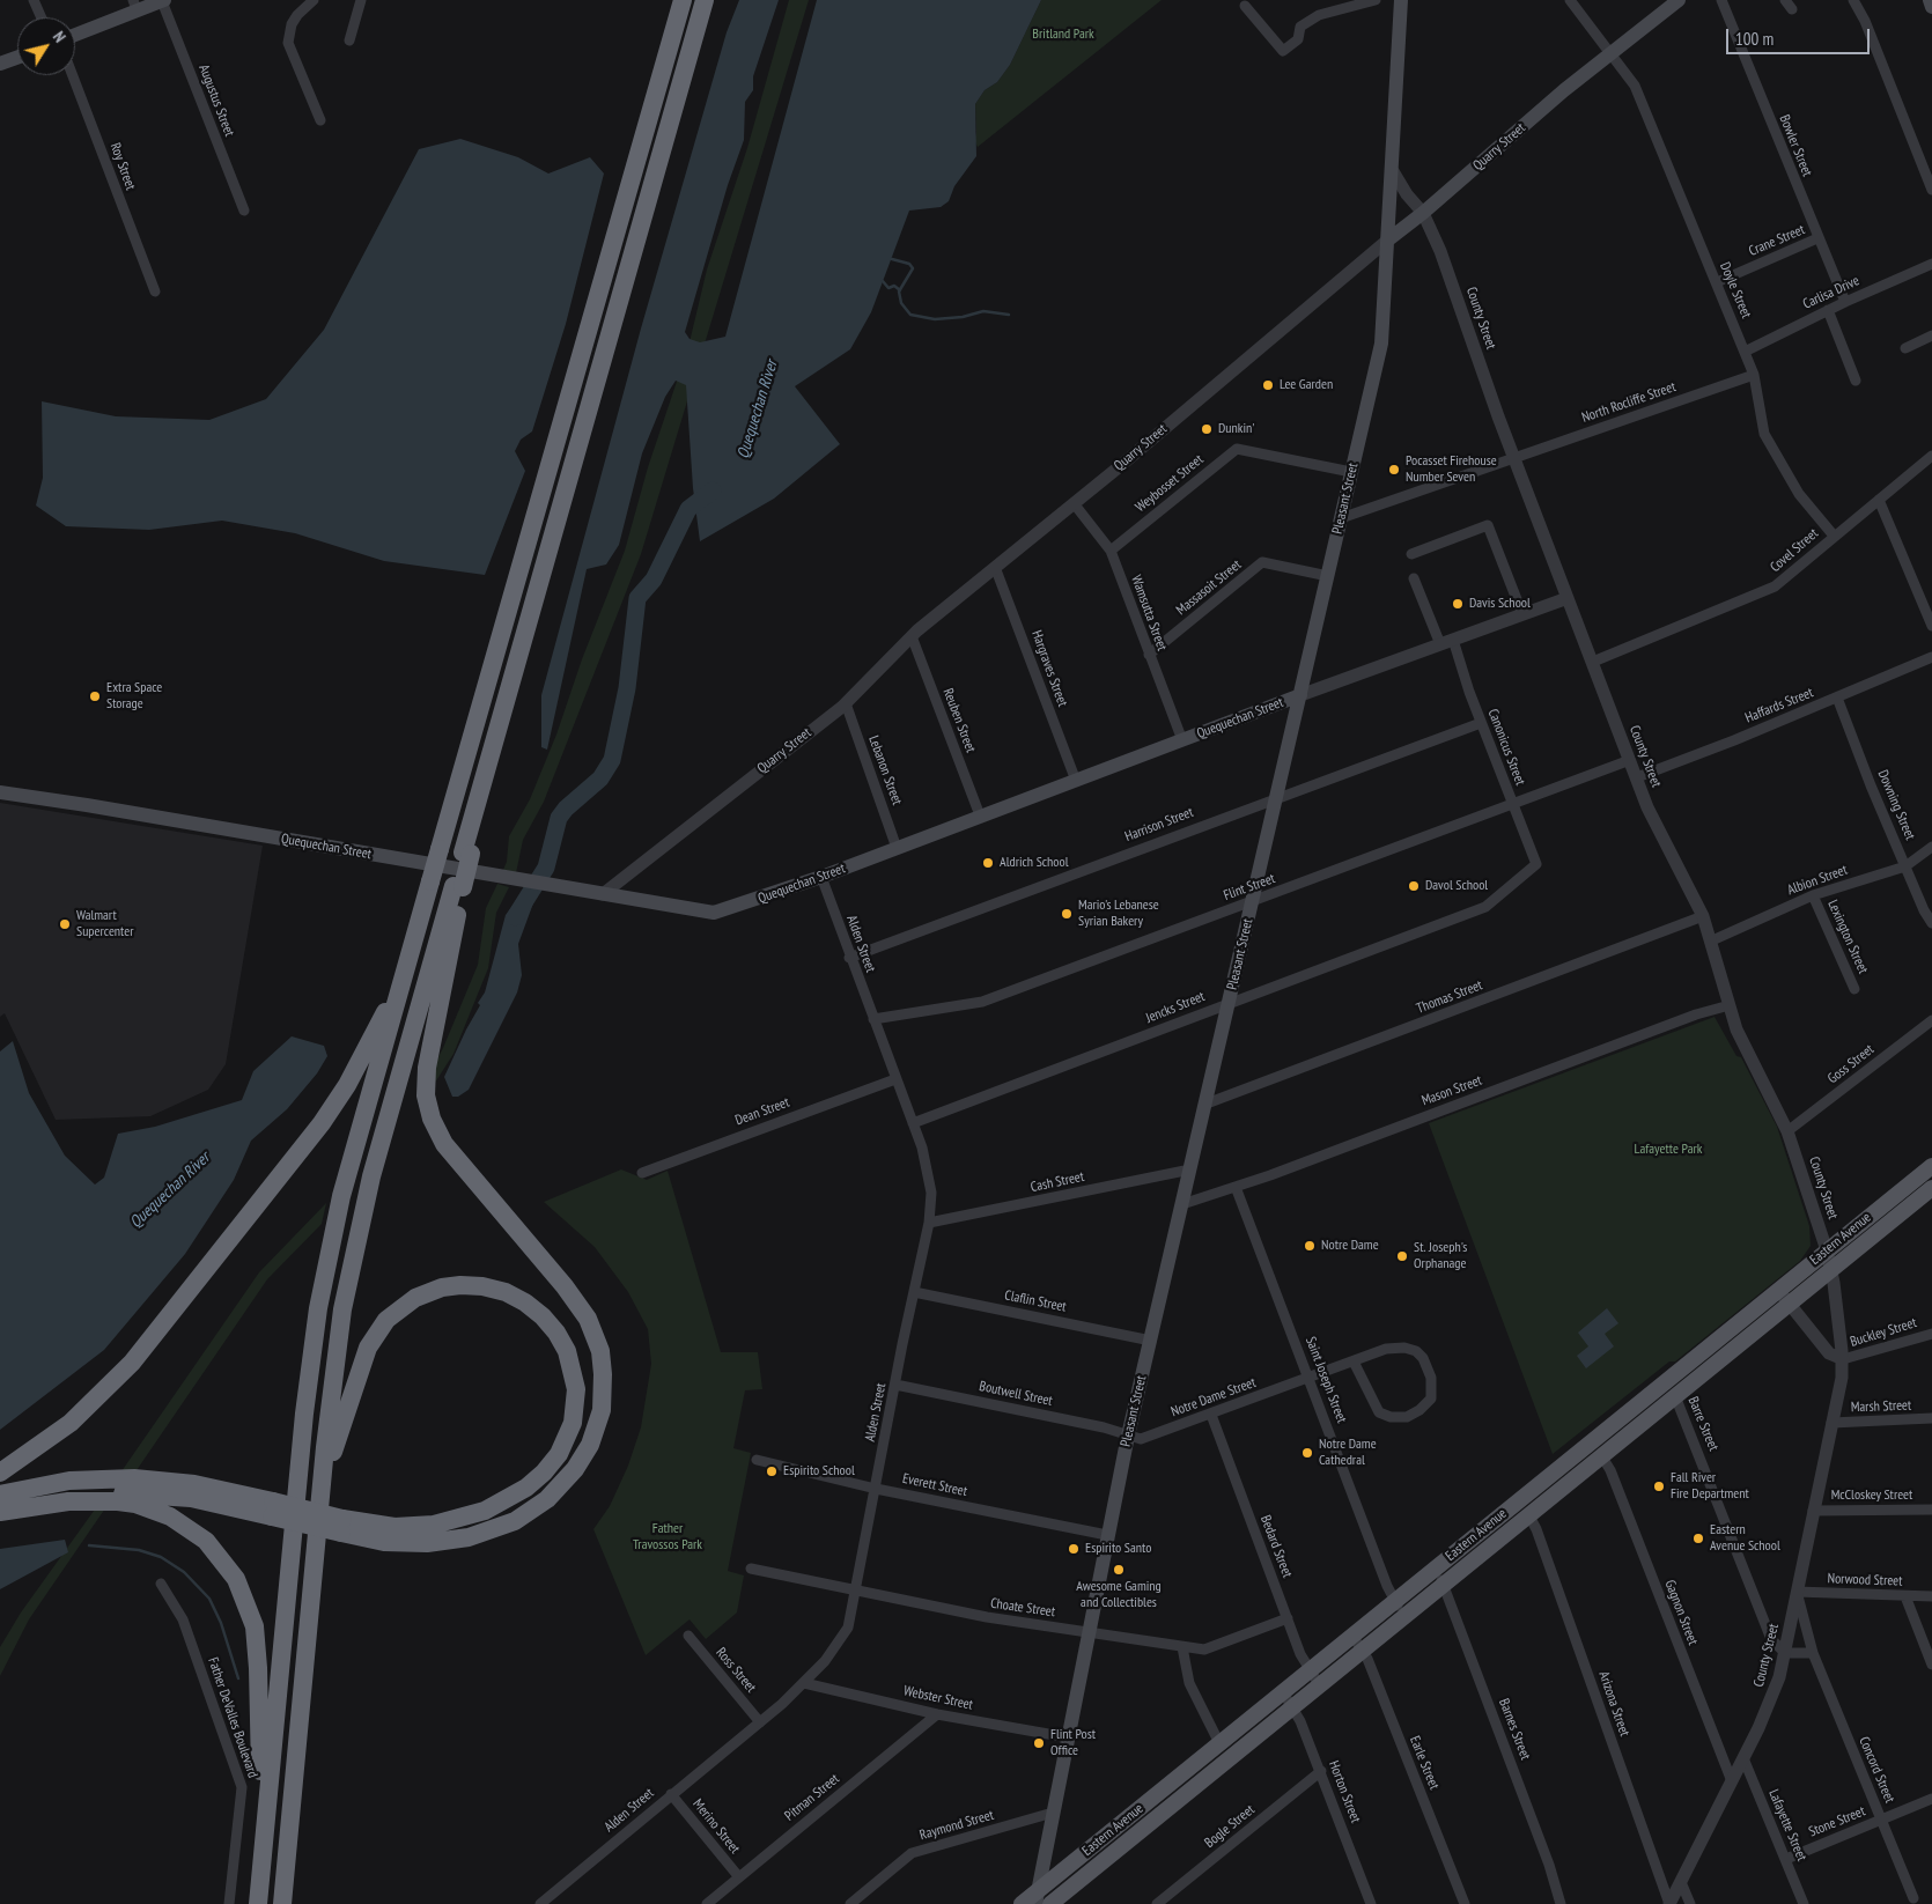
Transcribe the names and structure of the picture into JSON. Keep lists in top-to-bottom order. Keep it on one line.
{"streets":{"main road":["Quarry Street","Pleasant Street","Quequechan Street","Eastern Avenue"],"street":["Augustus Street","Bowler Street","Roy Street","Crane Street","Doyle Street","Carlisa Drive","County Street","North Rocliffe Street","Weybosset Street","Covel Street","Massasoit Street","Wamsutta Street","Hargraves Street","Haffards Street","Reuben Street","Canonicus Street","Lebanon Street","Downing Street","Harrison Street","Albion Street","Flint Street","Lexington Street","Alden Street","Thomas Street","Jencks Street","Goss Street","Mason Street","Dean Street","Cash Street","Claflin Street","Buckley Street","Saint Joseph Street","Boutwell Street","Notre Dame Street","Marsh Street","Barre Street","Everett Street","McCloskey Street","Bedard Street","Norwood Street","Choate Street","Gagnon Street","Ross Street","Webster Street","Arizona Street","Father DeValles Boulevard","Barnes Street","Earle Street","Concord Street","Horton Street","Pitman Street","Stone Street","Raymond Street","Lafayette Street","Merino Street","Bogle Street"]},"crossings":[["Bowler Street","Crane Street"],["Bowler Street","Carlisa Drive"],["Quarry Street","Doyle Street"],["Quarry Street","County Street"],["Quarry Street","Pleasant Street"],["Quarry Street","Wamsutta Street"],["Quarry Street","Hargraves Street"],["Quarry Street","Quequechan Street"],["Quarry Street","Reuben Street"],["Quarry Street","Lebanon Street"],["Crane Street","Doyle Street"],["Doyle Street","Carlisa Drive"],["Doyle Street","North Rocliffe Street"],["Doyle Street","Covel Street"],["County Street","North Rocliffe Street"],["County Street","Pleasant Street"],["County Street","Covel Street"],["County Street","Haffards Street"],["County Street","Quequechan Street"],["County Street","Albion Street"],["County Street","Flint Street"],["County Street","Thomas Street"],["County Street","Goss Street"],["County Street","Mason Street"],["County Street","Eastern Avenue"],["County Street","Buckley Street"],["County Street","Marsh Street"],["County Street","Barre Street"],["County Street","McCloskey Street"],["County Street","Norwood Street"],["County Street","Gagnon Street"],["County Street","Arizona Street"],["County Street","Concord Street"],["County Street","Lafayette Street"],["North Rocliffe Street","Pleasant Street"],["Weybosset Street","Pleasant Street"],["Weybosset Street","Wamsutta Street"],["Pleasant Street","Massasoit Street"],["Pleasant Street","Quequechan Street"],["Pleasant Street","Harrison Street"],["Pleasant Street","Flint Street"],["Pleasant Street","Thomas Street"],["Pleasant Street","Jencks Street"],["Pleasant Street","Mason Street"],["Pleasant Street","Cash Street"],["Pleasant Street","Eastern Avenue"],["Pleasant Street","Claflin Street"],["Pleasant Street","Boutwell Street"],["Pleasant Street","Notre Dame Street"],["Pleasant Street","Everett Street"],["Pleasant Street","Choate Street"],["Pleasant Street","Webster Street"],["Pleasant Street","Raymond Street"],["Massasoit Street","Wamsutta Street"],["Wamsutta Street","Quequechan Street"],["Hargraves Street","Quequechan Street"],["Haffards Street","Downing Street"],["Quequechan Street","Reuben Street"],["Quequechan Street","Canonicus Street"],["Quequechan Street","Lebanon Street"],["Quequechan Street","Alden Street"],["Canonicus Street","Harrison Street"],["Canonicus Street","Flint Street"],["Canonicus Street","Jencks Street"],["Downing Street","Albion Street"],["Harrison Street","Alden Street"],["Albion Street","Lexington Street"],["Flint Street","Alden Street"],["Alden Street","Jencks Street"],["Alden Street","Dean Street"],["Alden Street","Cash Street"],["Alden Street","Claflin Street"],["Alden Street","Boutwell Street"],["Alden Street","Everett Street"],["Alden Street","Choate Street"],["Alden Street","Ross Street"],["Alden Street","Webster Street"],["Alden Street","Merino Street"],["Mason Street","Saint Joseph Street"],["Eastern Avenue","Saint Joseph Street"],["Eastern Avenue","Barre Street"],["Eastern Avenue","Bedard Street"],["Eastern Avenue","Gagnon Street"],["Eastern Avenue","Arizona Street"],["Eastern Avenue","Barnes Street"],["Eastern Avenue","Earle Street"],["Eastern Avenue","Horton Street"],["Saint Joseph Street","Notre Dame Street"],["Boutwell Street","Notre Dame Street"],["Notre Dame Street","Bedard Street"],["Bedard Street","Choate Street"],["Norwood Street","Concord Street"],["Webster Street","Pitman Street"],["Concord Street","Stone Street"],["Horton Street","Bogle Street"],["Pitman Street","Merino Street"],["Stone Street","Lafayette Street"]],"water":["Quequechan River"],"parks":["Britland Park","Lafayette Park","Father Travossos Park"],"places":["Lee Garden","Dunkin'","Pocasset Firehouse Number Seven","Davis School","Extra Space Storage","Aldrich School","Davol School","Mario's Lebanese Syrian Bakery","Walmart Supercenter","Notre Dame","St. Joseph's Orphanage","Notre Dame Cathedral","Espirito School","Fall River Fire Department","Eastern Avenue School","Espirito Santo","Awesome Gaming and Collectibles","Flint Post Office"],"scale_bar":"100 m","north":"top right"}
